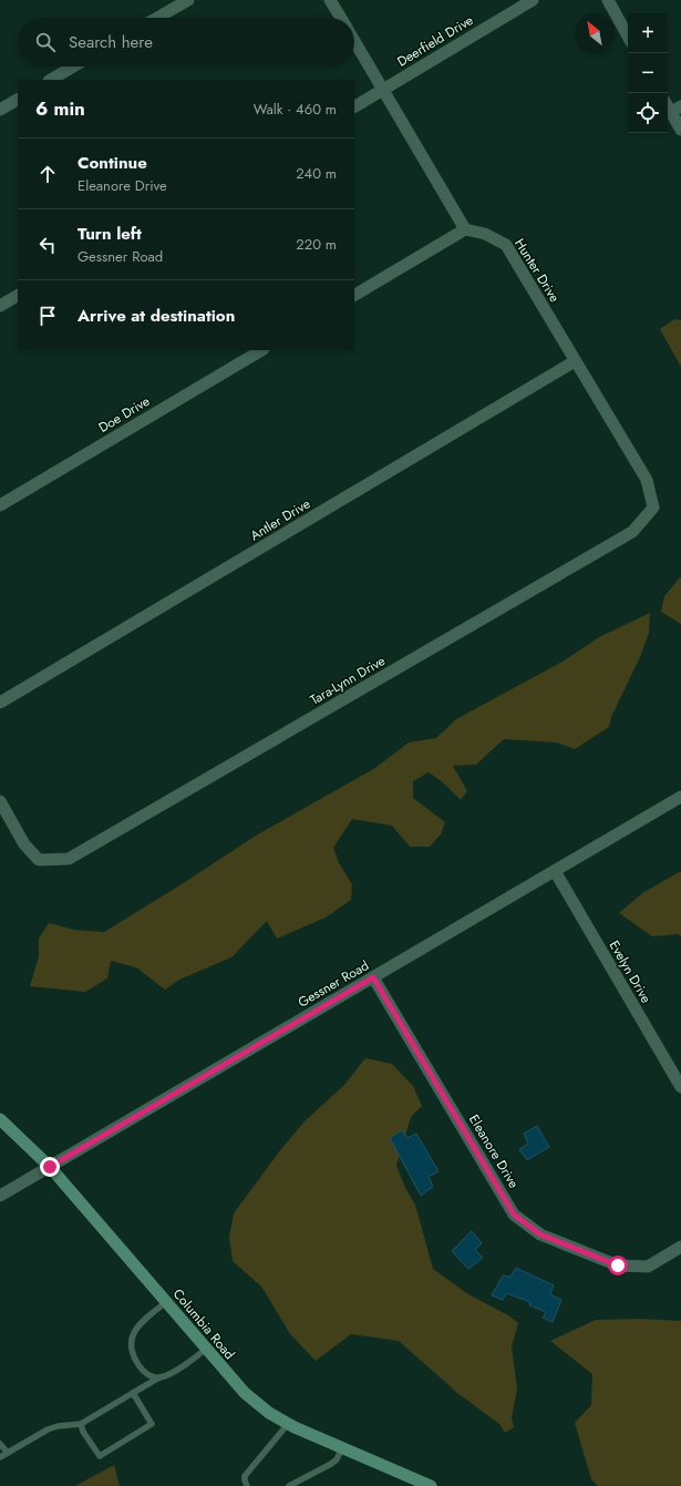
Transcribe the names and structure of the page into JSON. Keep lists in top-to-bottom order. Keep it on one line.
{"streets":{"main road":["Columbia Road"],"street":["Deerfield Drive","Hunter Drive","Doe Drive","Antler Drive","Tara-Lynn Drive","Evelyn Drive","Gessner Road","Eleanore Drive"]},"crossings":[["Hunter Drive","Antler Drive"],["Hunter Drive","Tara-Lynn Drive"],["Evelyn Drive","Gessner Road"],["Gessner Road","Eleanore Drive"],["Gessner Road","Columbia Road"]],"north":"top left","page":{"map_buttons":["+","−"],"search":"Search here","heading":["6 min","Walk · 460 m"],"list":[["Continue","Eleanore Drive","240 m"],["Turn left","Gessner Road","220 m"],"Arrive at destination"]}}
